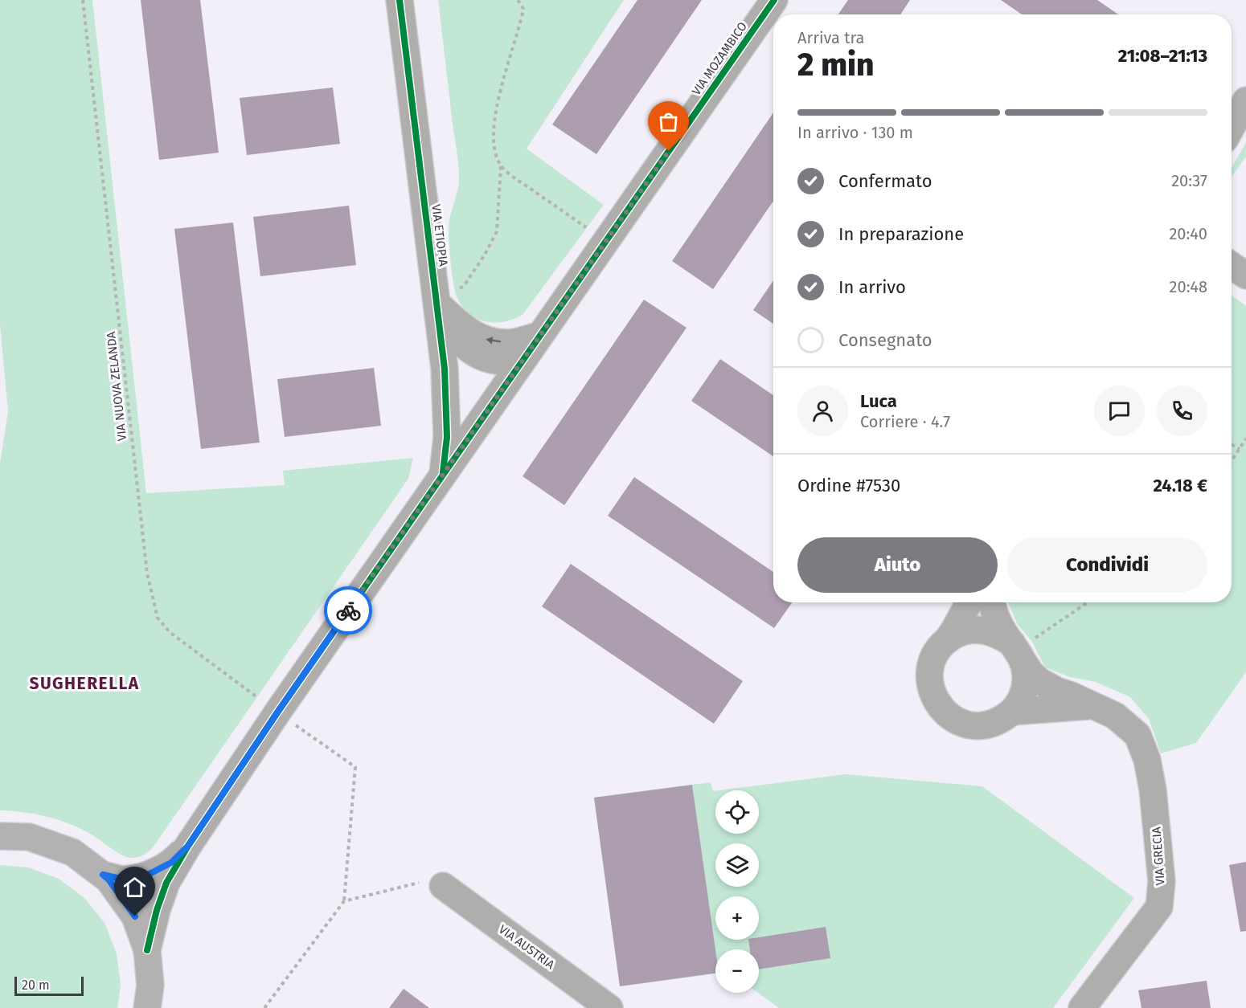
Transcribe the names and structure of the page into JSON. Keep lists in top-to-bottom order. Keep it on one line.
{"streets":{"street":["VIA MOZAMBICO","VIA ETIOPIA","VIA GRECIA","VIA AUSTRIA"],"path":["VIA NUOVA ZELANDA"]},"crossings":[["VIA MOZAMBICO","VIA ETIOPIA"],["VIA MOZAMBICO","VIA NUOVA ZELANDA"]],"districts":["SUGHERELLA"],"scale_bar":"20 m","page":{"heading":["2 min","Arriva tra","21:08–21:13"],"panel":["Luca","Corriere · 4.7","Ordine #7530","24.18 €"],"bar":"In arrivo · 130 m","list":[["Confermato","20:37"],["In preparazione","20:40"],["In arrivo","20:48"],"Consegnato"],"buttons":["Aiuto","Condividi"],"map_buttons":["+","−"],"scale":"20 m"}}
